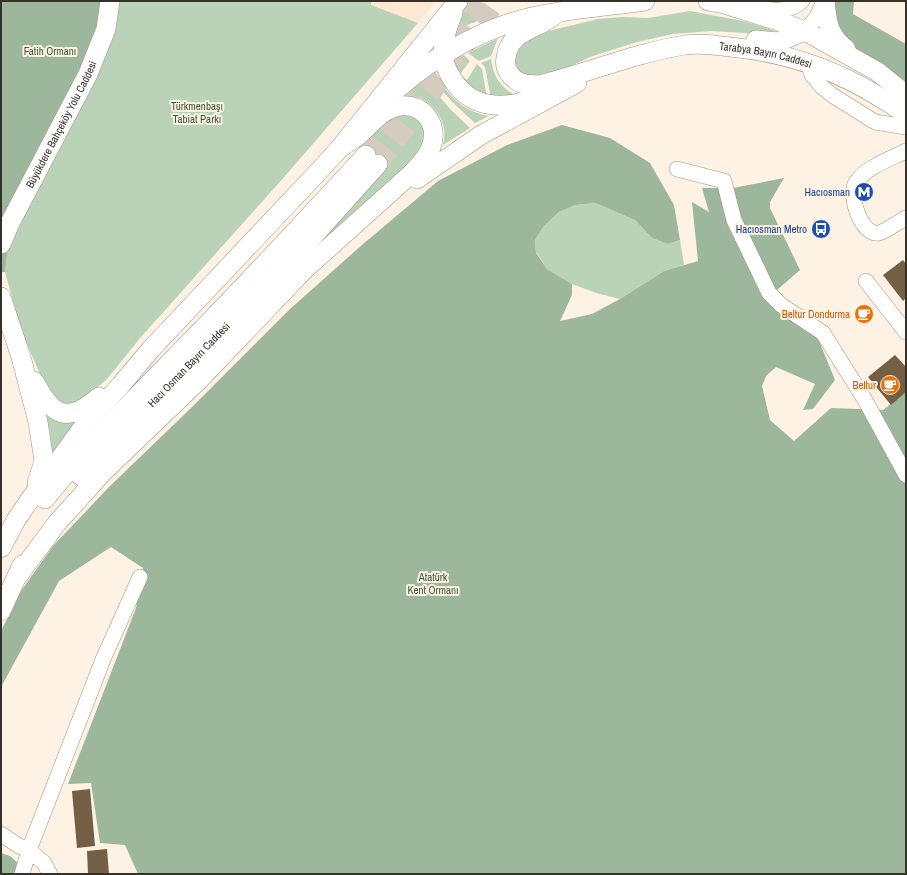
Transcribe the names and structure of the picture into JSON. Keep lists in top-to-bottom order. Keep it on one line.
{"streets":{"main road":["Tarabya Bayırı Caddesi","Büyükdere Bahçeköy Yolu Caddesi","Hacı Osman Bayırı Caddesi"]},"parks":["Fatih Ormanı","Türkmenbaşı Tabiat Parkı","Atatürk Kent Ormanı"],"places":{"metro station":["Hacıosman"],"bus stop":["Hacıosman Metro"],"cafe":["Beltur Dondurma","Beltur"]}}
